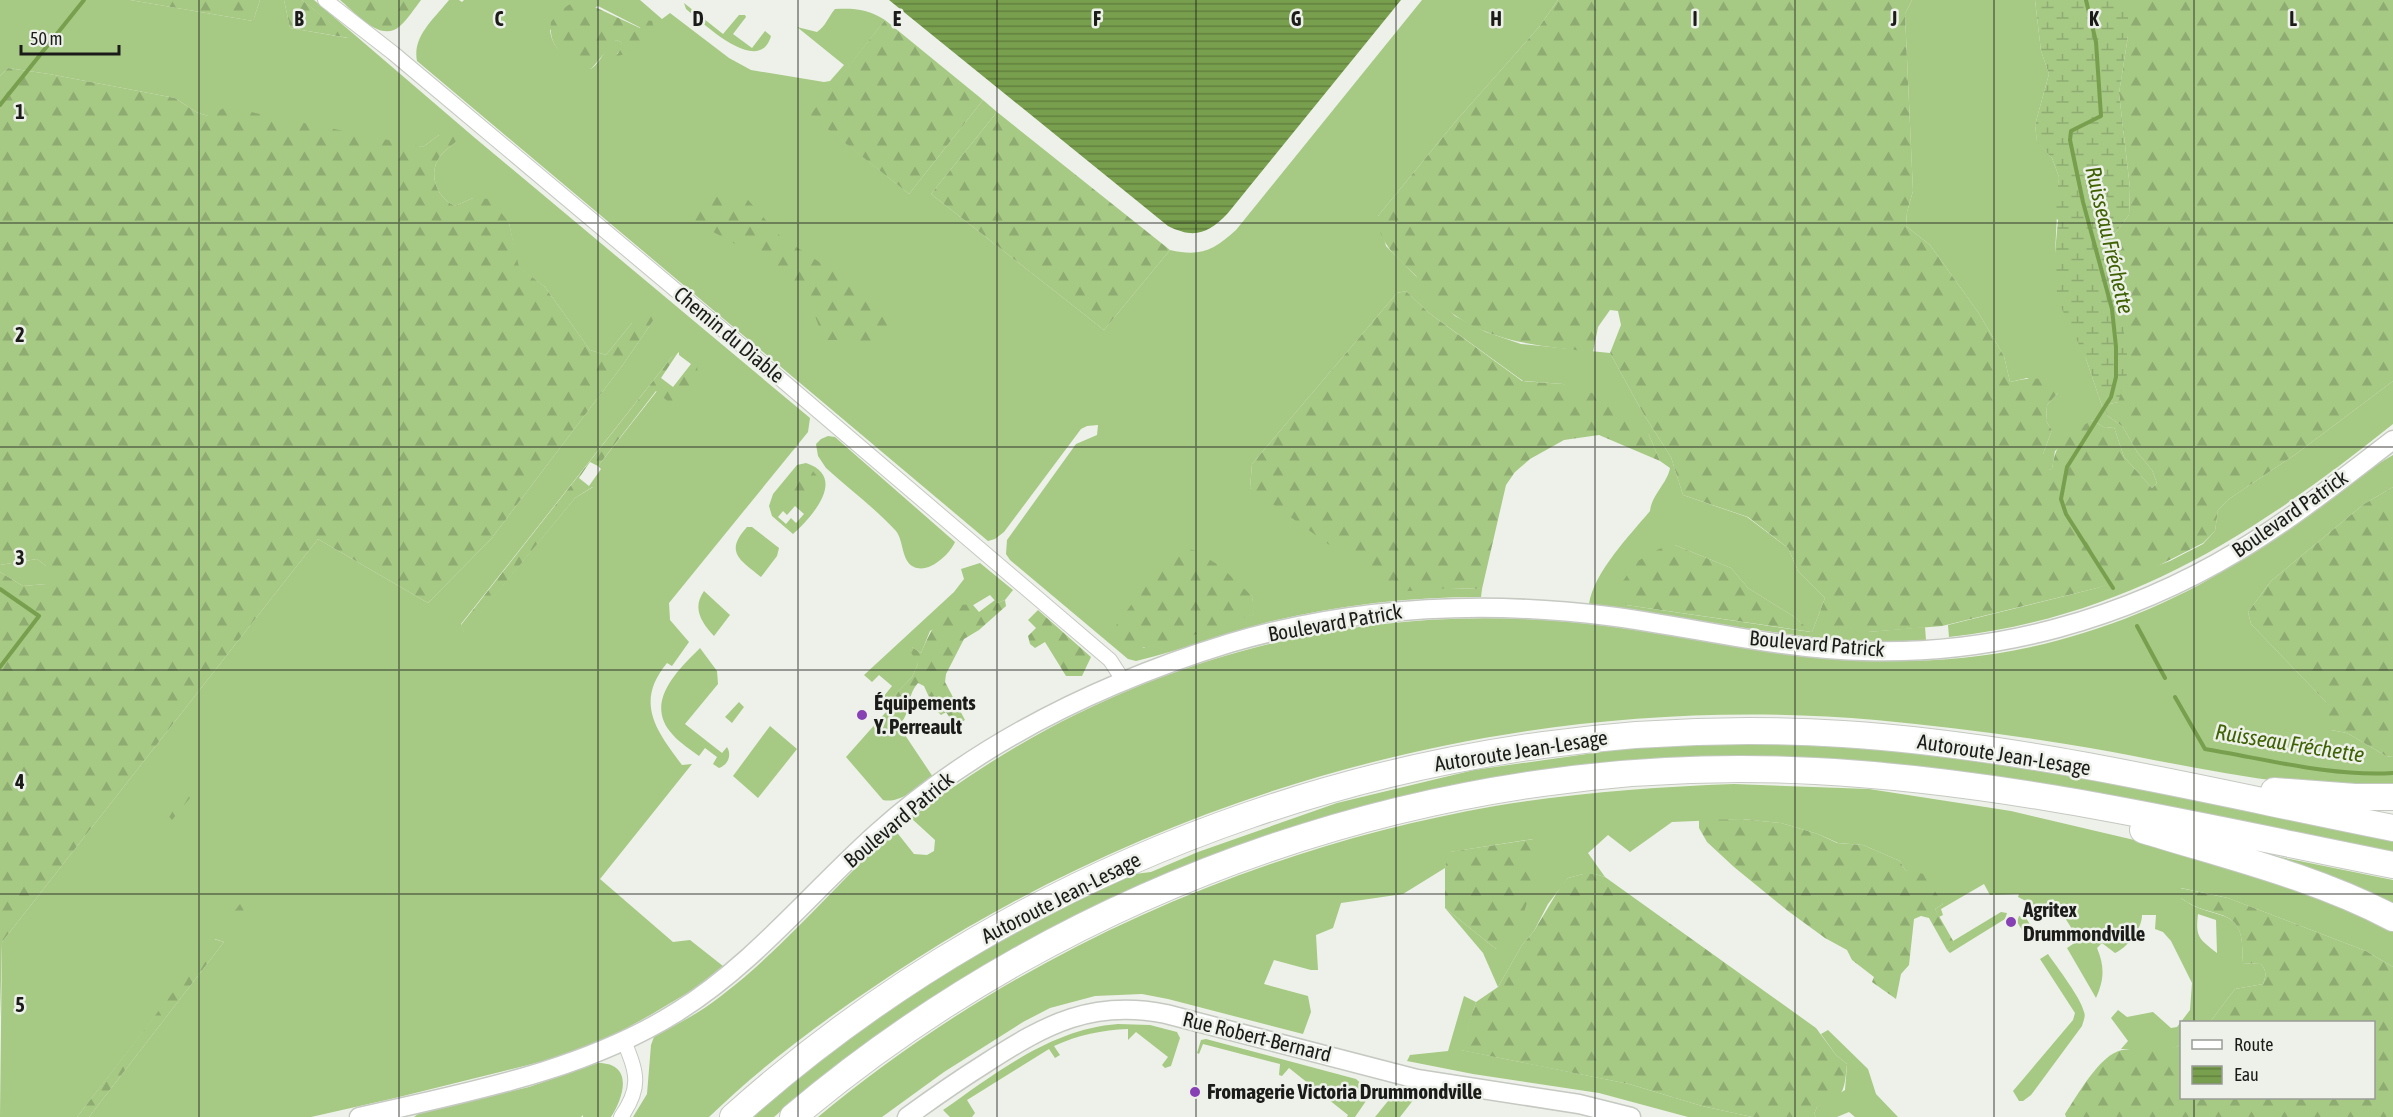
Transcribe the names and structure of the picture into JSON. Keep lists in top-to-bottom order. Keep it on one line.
{"streets":{"highway":["Autoroute Jean-Lesage"],"street":["Chemin du Diable","Boulevard Patrick","Rue Robert-Bernard"]},"crossings":[["Chemin du Diable","Boulevard Patrick"]],"water":["Ruisseau Fréchette"],"places":["Équipements Y. Perreault","Agritex Drummondville","Fromagerie Victoria Drummondville"],"legend":["Route","Eau"],"scale_bar":"50 m","grid":{"columns":["B","C","D","E","F","G","H","I","J","K","L"],"rows":["1","2","3","4","5"]}}
